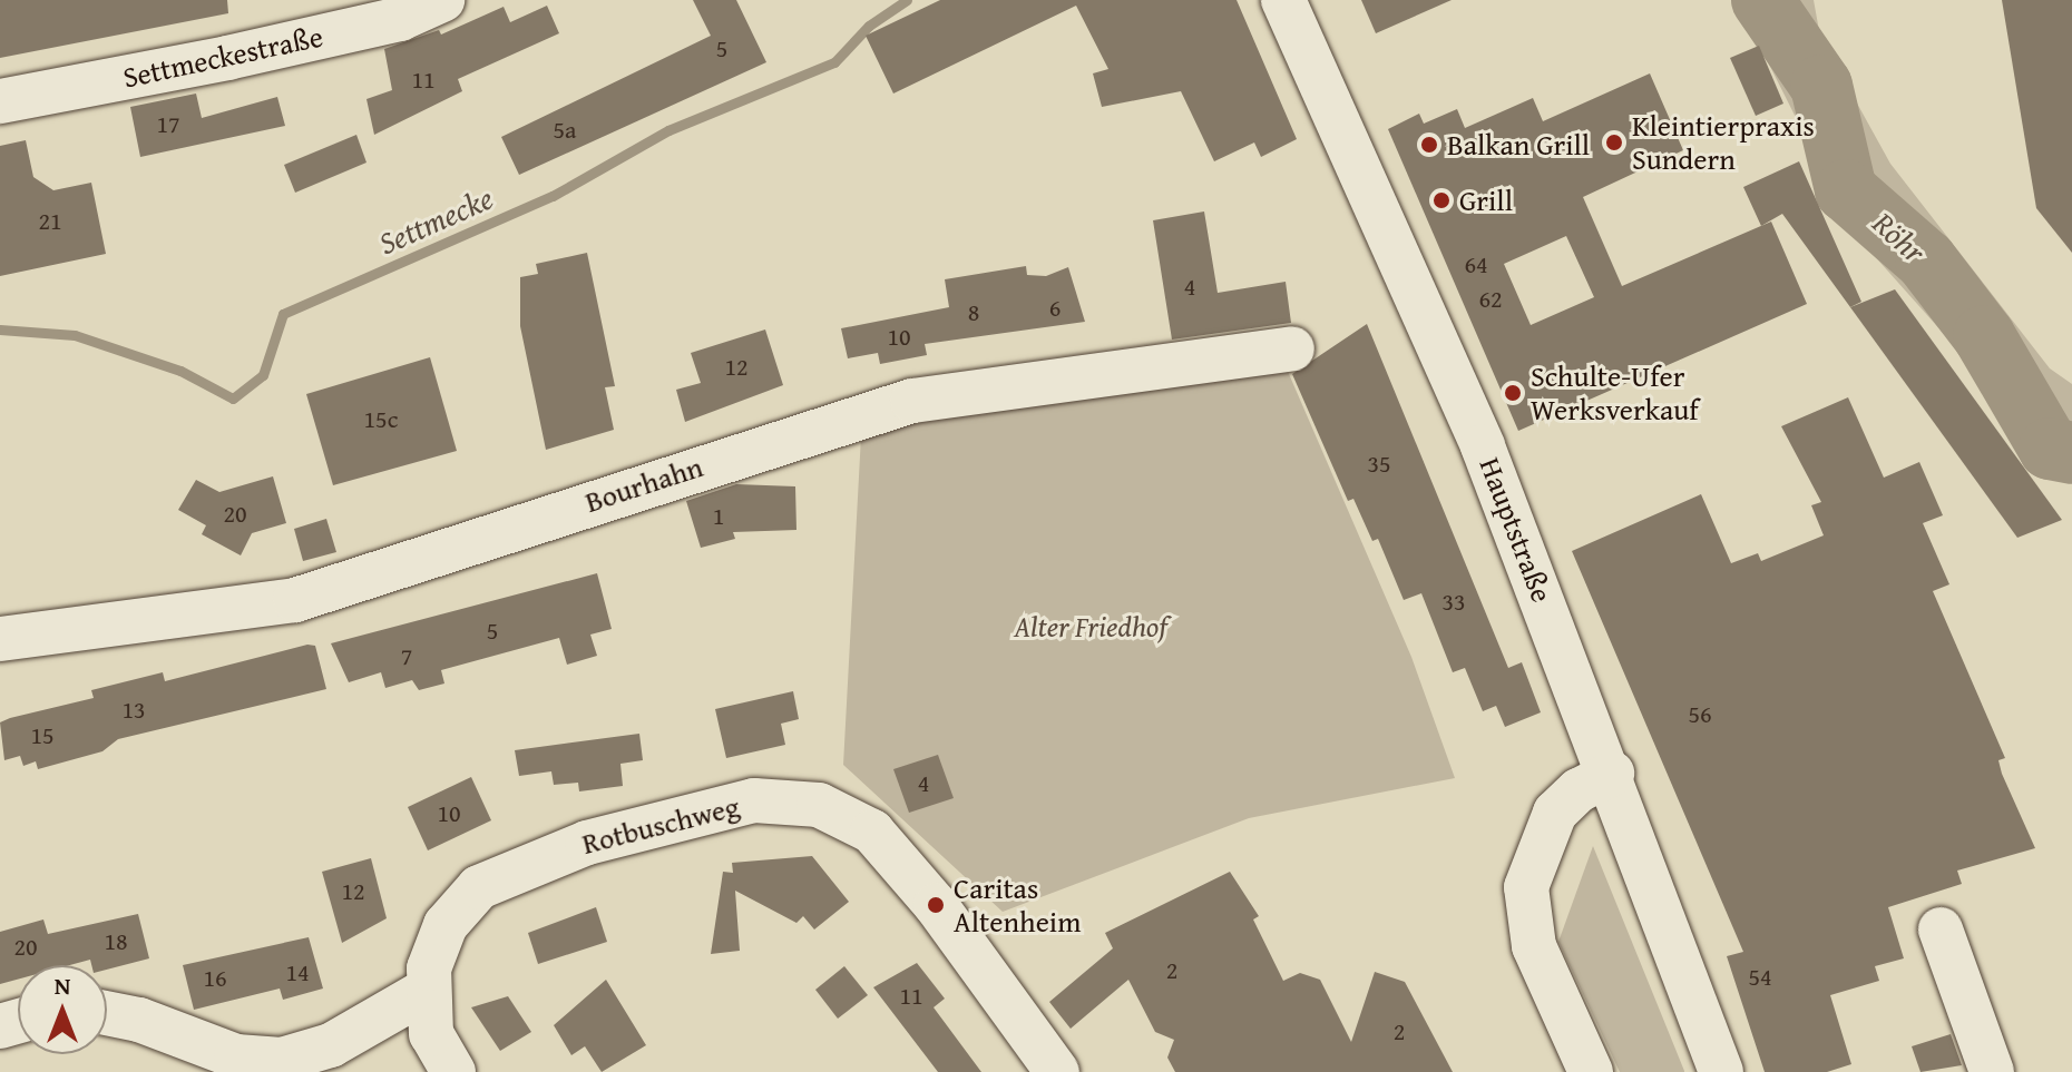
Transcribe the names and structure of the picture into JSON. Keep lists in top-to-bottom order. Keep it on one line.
{"streets":{"street":["Settmeckestraße","Bourhahn","Hauptstraße","Rotbuschweg"]},"water":["Settmecke","Röhr"],"parks":["Alter Friedhof"],"places":["Kleintierpraxis Sundern","Balkan Grill","Grill","Schulte-Ufer Werksverkauf","Caritas Altenheim"],"house_numbers":["5","11","17","5a","21","64","4","62","6","8","10","12","15c","35","20","1","33","5","7","13","56","15","4","10","12","18","20","2","14","54","16","11","2"],"north":"top"}
